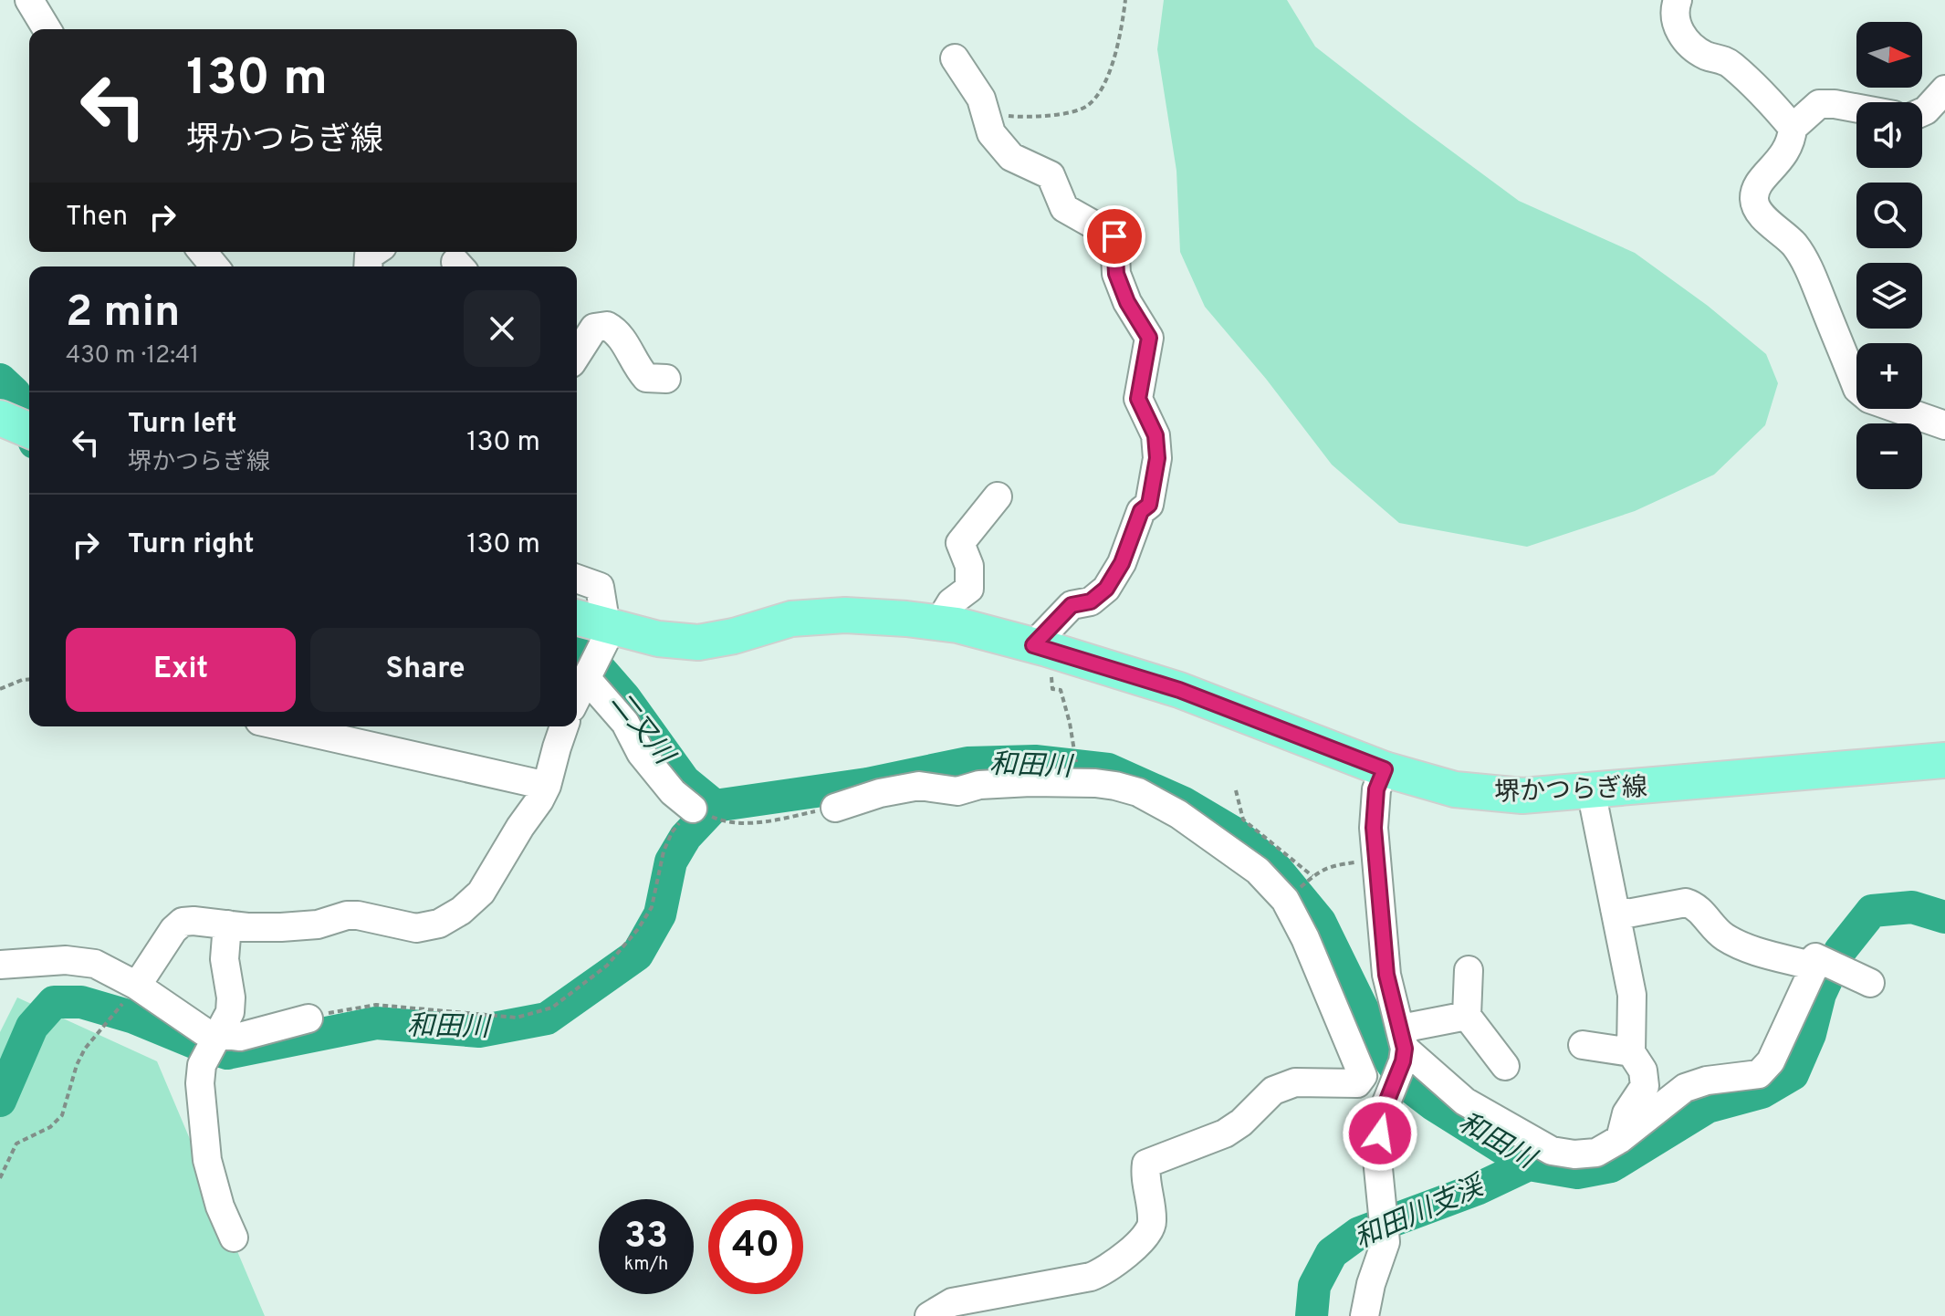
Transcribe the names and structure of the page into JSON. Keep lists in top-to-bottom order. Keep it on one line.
{"streets":{"main road":["堺かつらぎ線"]},"water":["二又川","和田川","和田川支渓"],"north":"right","page":{"map_buttons":["+","−"],"turn":["130 m","堺かつらぎ線"],"then":"Then","heading":["2 min","430 m · 12:41"],"list":[{"name":"Turn left","note":"堺かつらぎ線","value":"130 m"},{"name":"Turn right","value":"130 m"}],"buttons":["Exit","Share"],"speed":"33 km/h","limit":"40"}}
